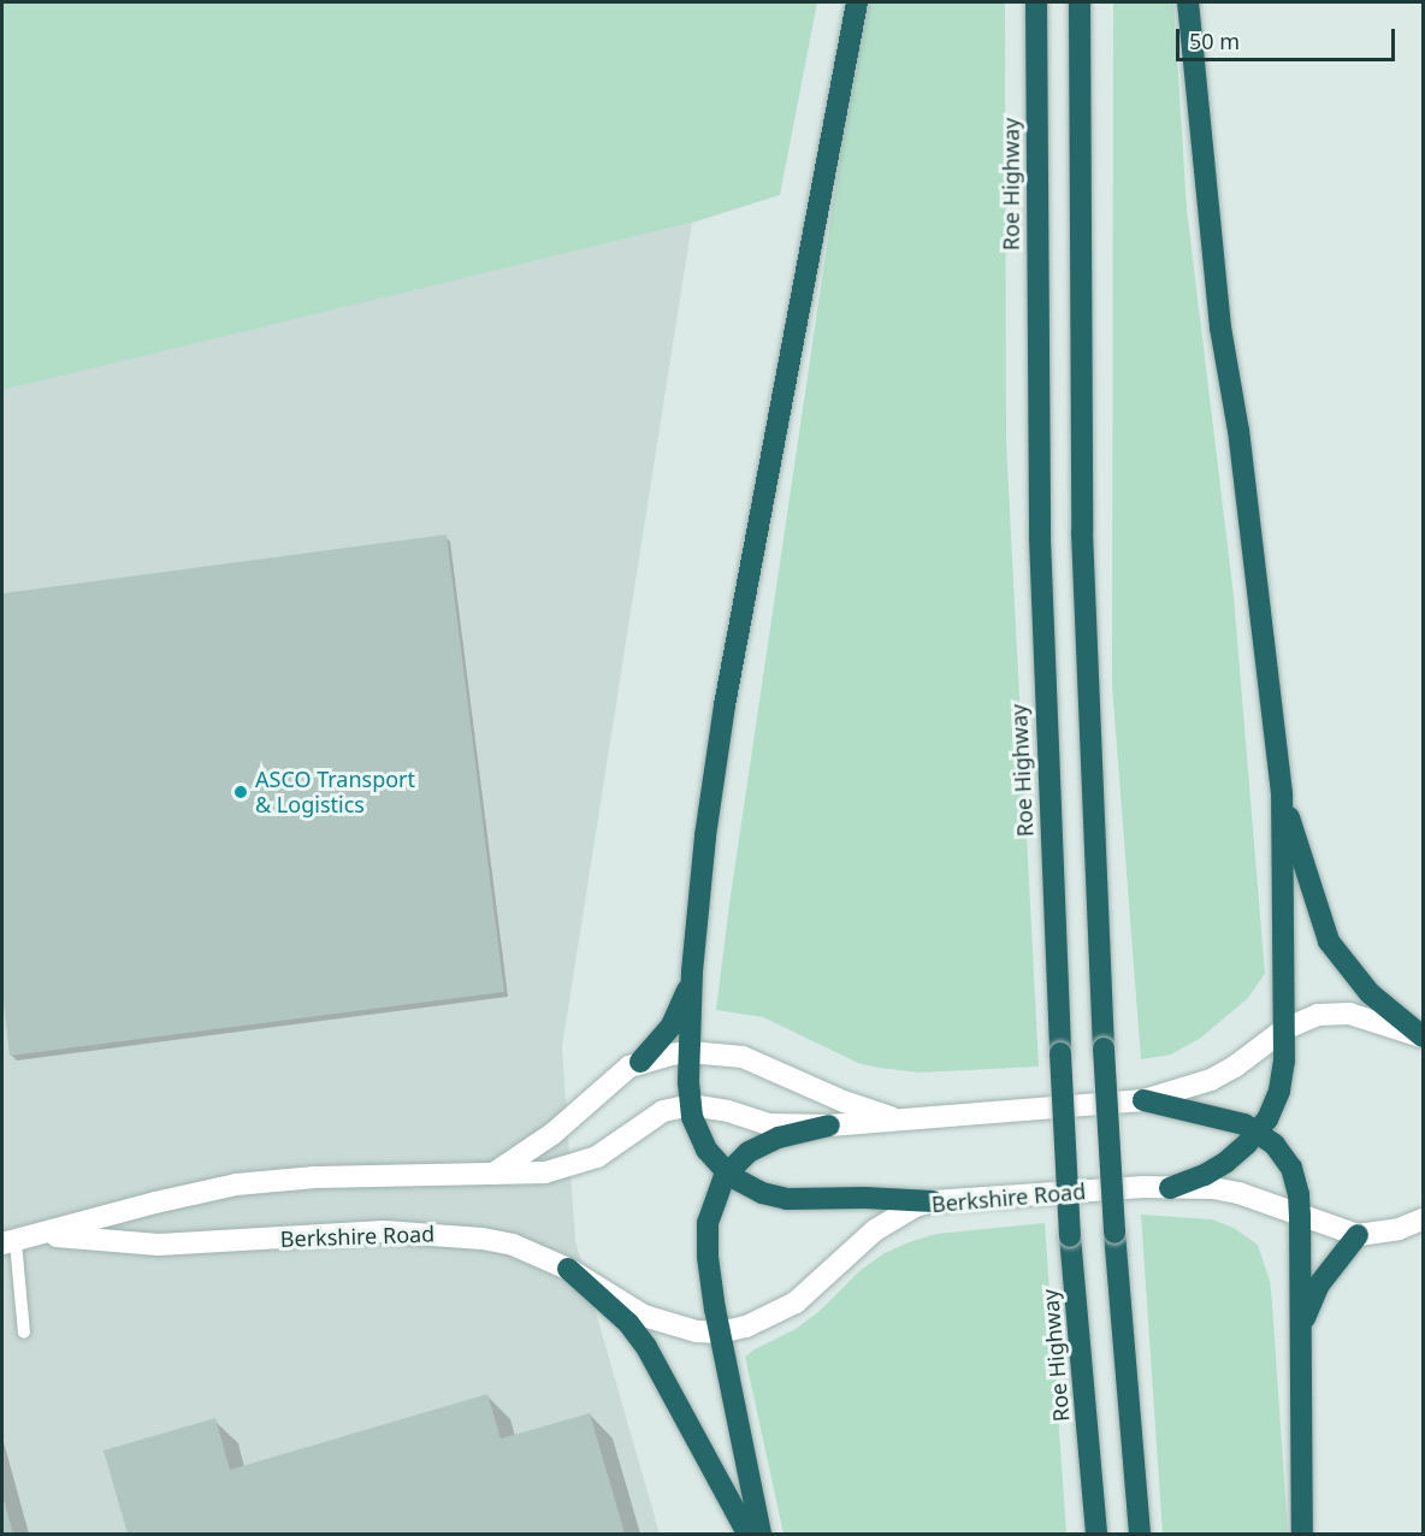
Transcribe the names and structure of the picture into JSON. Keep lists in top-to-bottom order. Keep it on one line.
{"streets":{"highway":["Roe Highway"],"main road":["Berkshire Road"]},"places":["ASCO Transport & Logistics"],"scale_bar":"50 m"}
